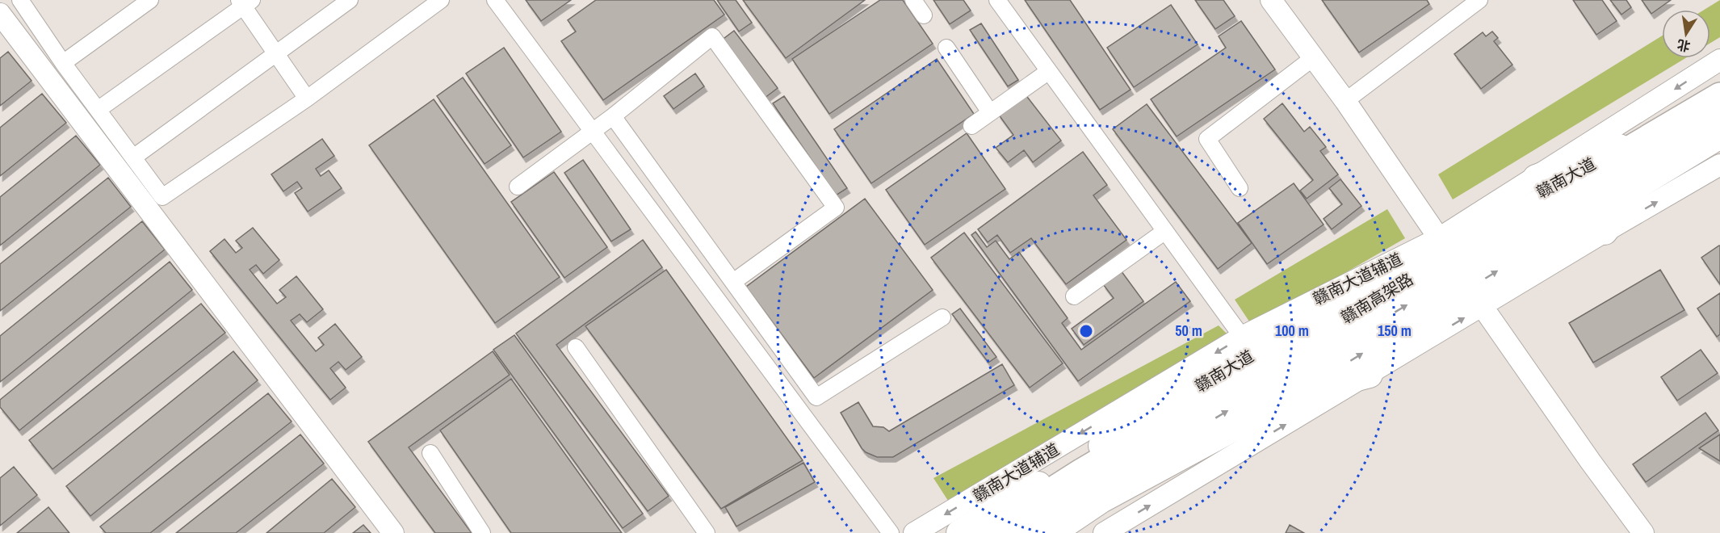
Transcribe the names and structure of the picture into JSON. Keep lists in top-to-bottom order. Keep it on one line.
{"streets":{"highway":["赣南高架路"],"main road":["赣南大道"],"street":["赣南大道辅道"]},"crossings":[["赣南大道","赣南大道辅道"]],"north":"bottom","rings":["50 m","100 m","150 m"]}
